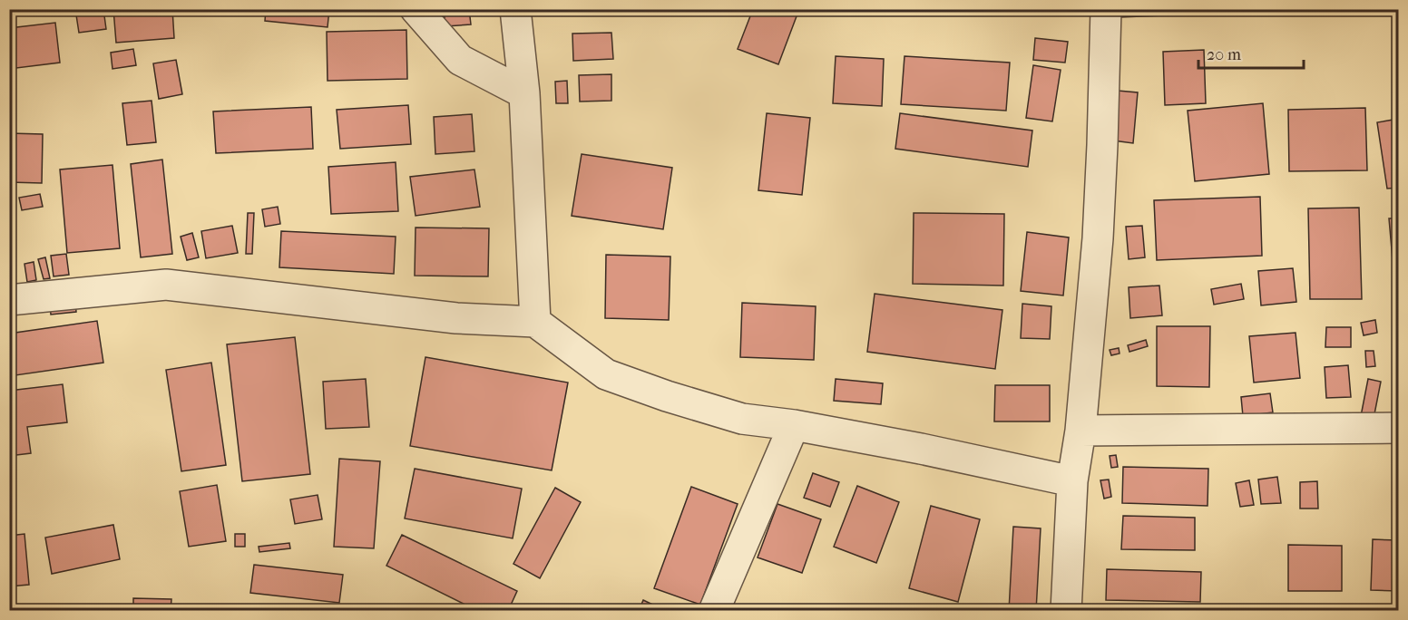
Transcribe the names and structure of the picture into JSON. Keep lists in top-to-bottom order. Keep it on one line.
{"scale_bar":"20 m"}
